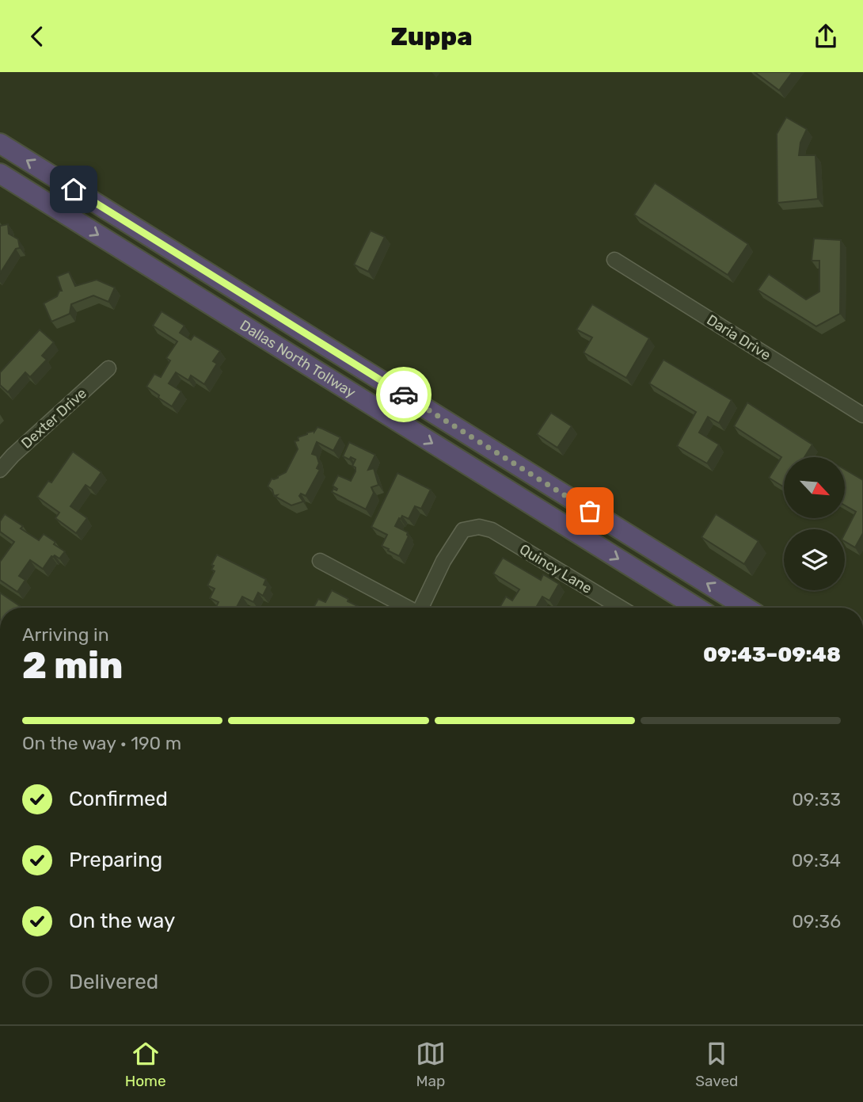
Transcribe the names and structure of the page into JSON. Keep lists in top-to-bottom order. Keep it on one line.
{"streets":{"highway":["Dallas North Tollway"],"street":["Daria Drive","Dexter Drive","Quincy Lane"]},"north":"bottom right","page":{"header":"Zuppa","heading":["2 min","Arriving in","09:43–09:48"],"bar":"On the way · 190 m","list":[["Confirmed","09:33"],["Preparing","09:34"],["On the way","09:36"],"Delivered"],"tabs":["Home","Map","Saved"]}}
